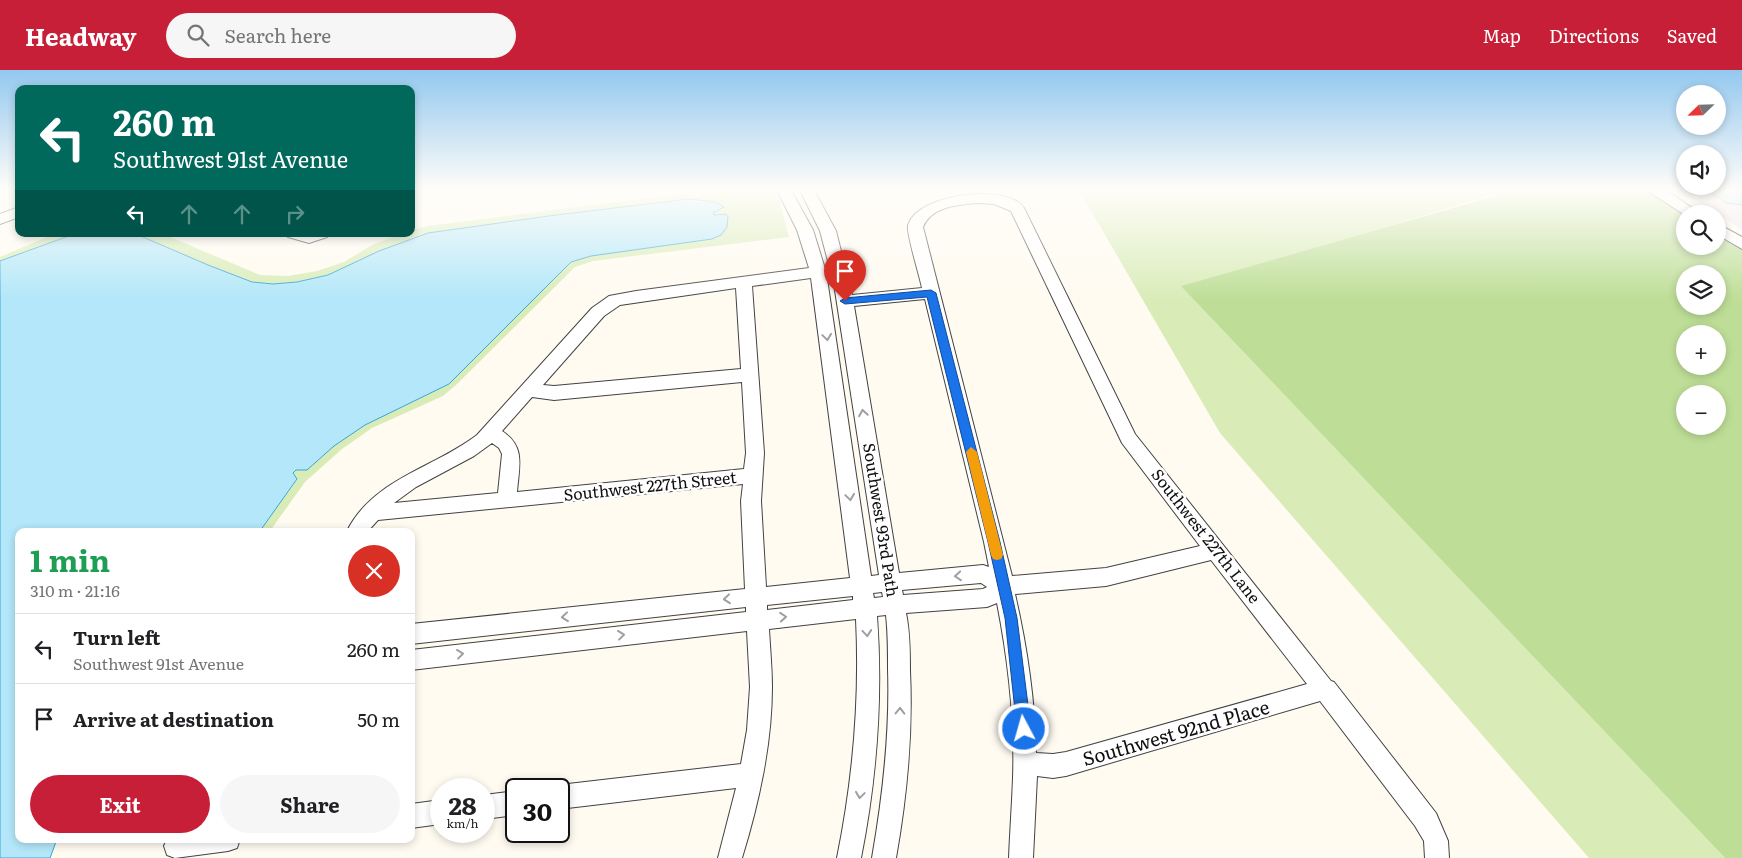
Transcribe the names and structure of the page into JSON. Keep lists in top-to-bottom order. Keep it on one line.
{"streets":{"street":["Southwest 227th Street","Southwest 93rd Path","Southwest 227th Lane","Southwest 92nd Place"]},"crossings":[["Southwest 227th Lane","Southwest 92nd Place"]],"north":"bottom left","page":{"header":"Headway","search":"Search here","nav":["Map","Directions","Saved"],"map_buttons":["+","−"],"turn":["260 m","Southwest 91st Avenue"],"heading":["1 min","310 m · 21:16"],"list":[{"name":"Turn left","note":"Southwest 91st Avenue","value":"260 m"},{"name":"Arrive at destination","value":"50 m"}],"buttons":["Exit","Share"],"speed":"28 km/h","limit":"30"}}
